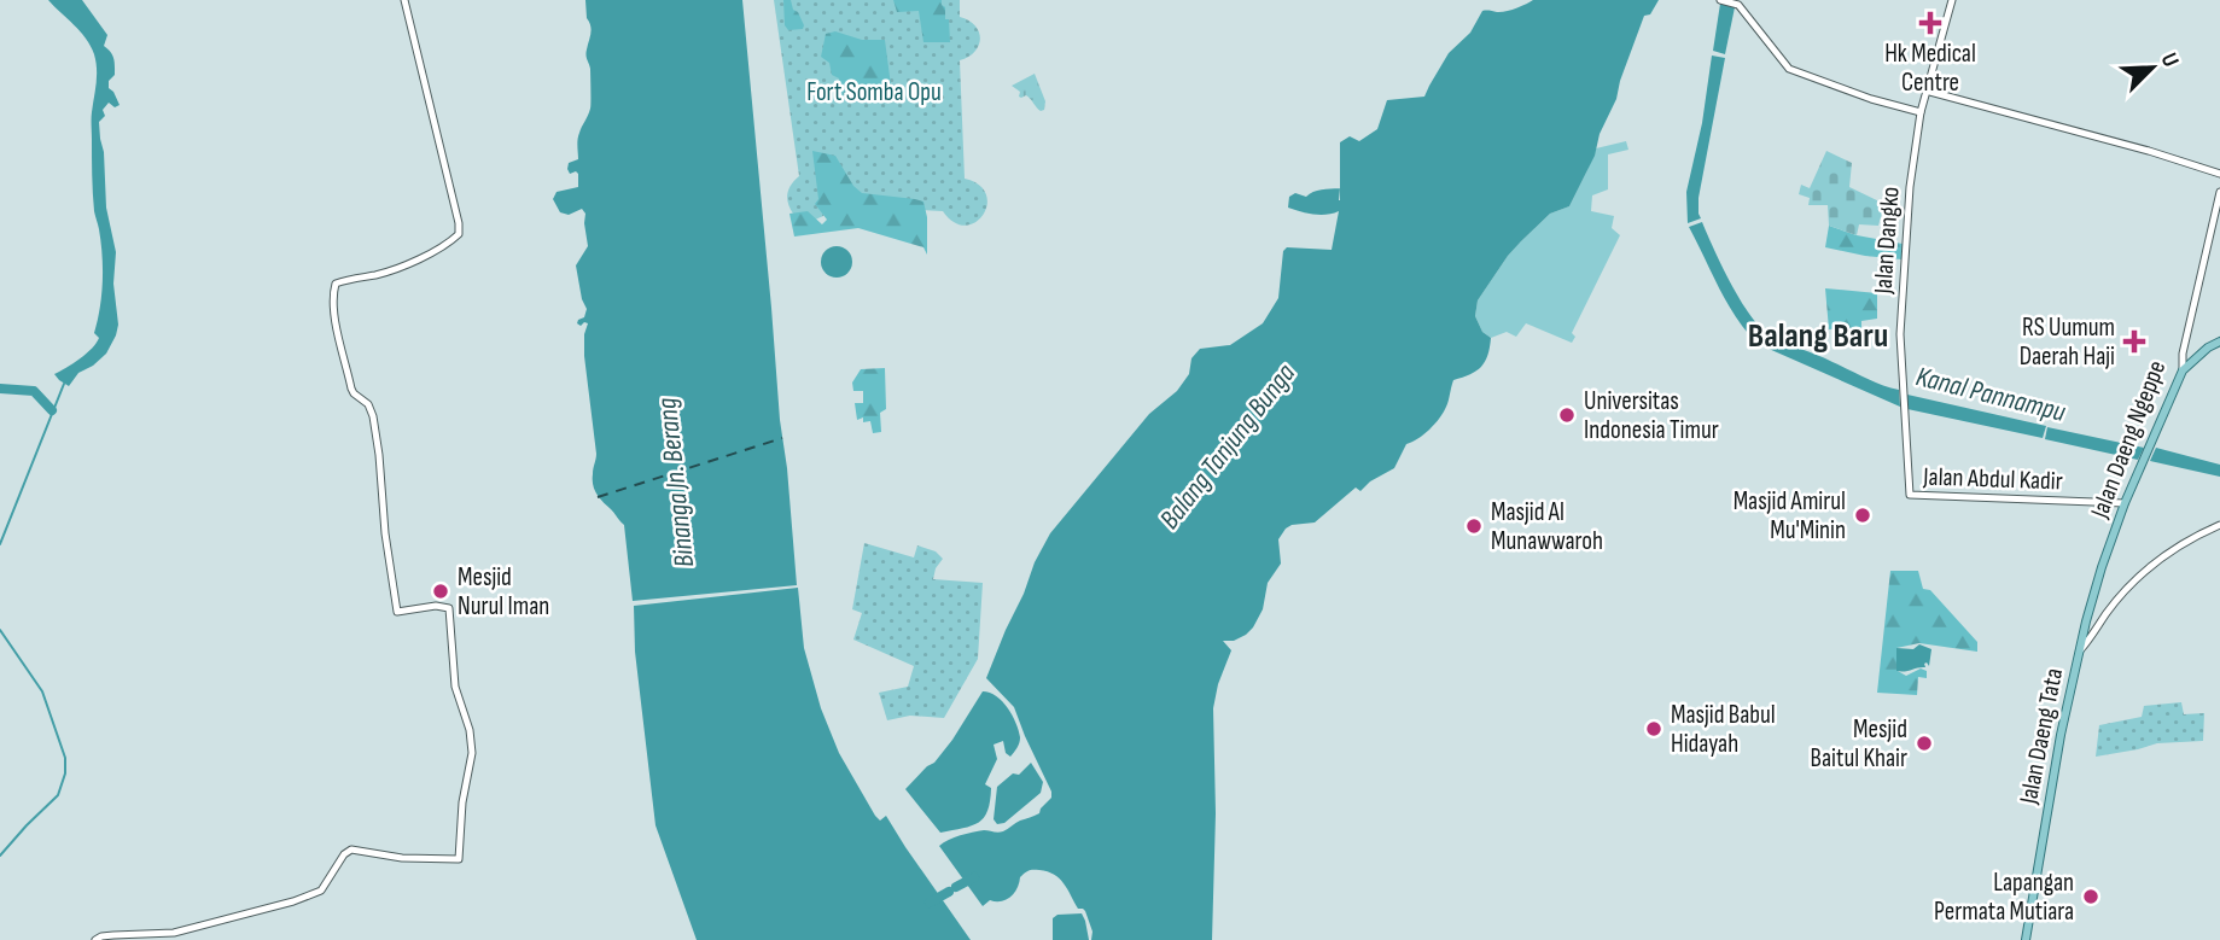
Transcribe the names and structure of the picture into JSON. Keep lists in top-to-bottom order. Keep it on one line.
{"streets":{"main road":["Jalan Daeng Ngeppe","Jalan Daeng Tata"],"street":["Jalan Dangko","Jalan Abdul Kadir"]},"crossings":[["Jalan Dangko","Jalan Abdul Kadir"],["Jalan Daeng Ngeppe","Jalan Abdul Kadir"],["Jalan Daeng Ngeppe","Jalan Daeng Tata"]],"districts":["Balang Baru"],"water":["Kanal Pannampu","Balang Tanjung Bunga","Binanga Jn. Berang"],"parks":["Fort Somba Opu"],"places":{"health":["Hk Medical Centre","RS Uumum Daerah Haji"],"other":["Universitas Indonesia Timur","Masjid Amirul Mu'Minin","Masjid Al Munawwaroh","Mesjid Nurul Iman","Masjid Babul Hidayah","Mesjid Baitul Khair","Lapangan Permata Mutiara"]},"north":"top right"}
